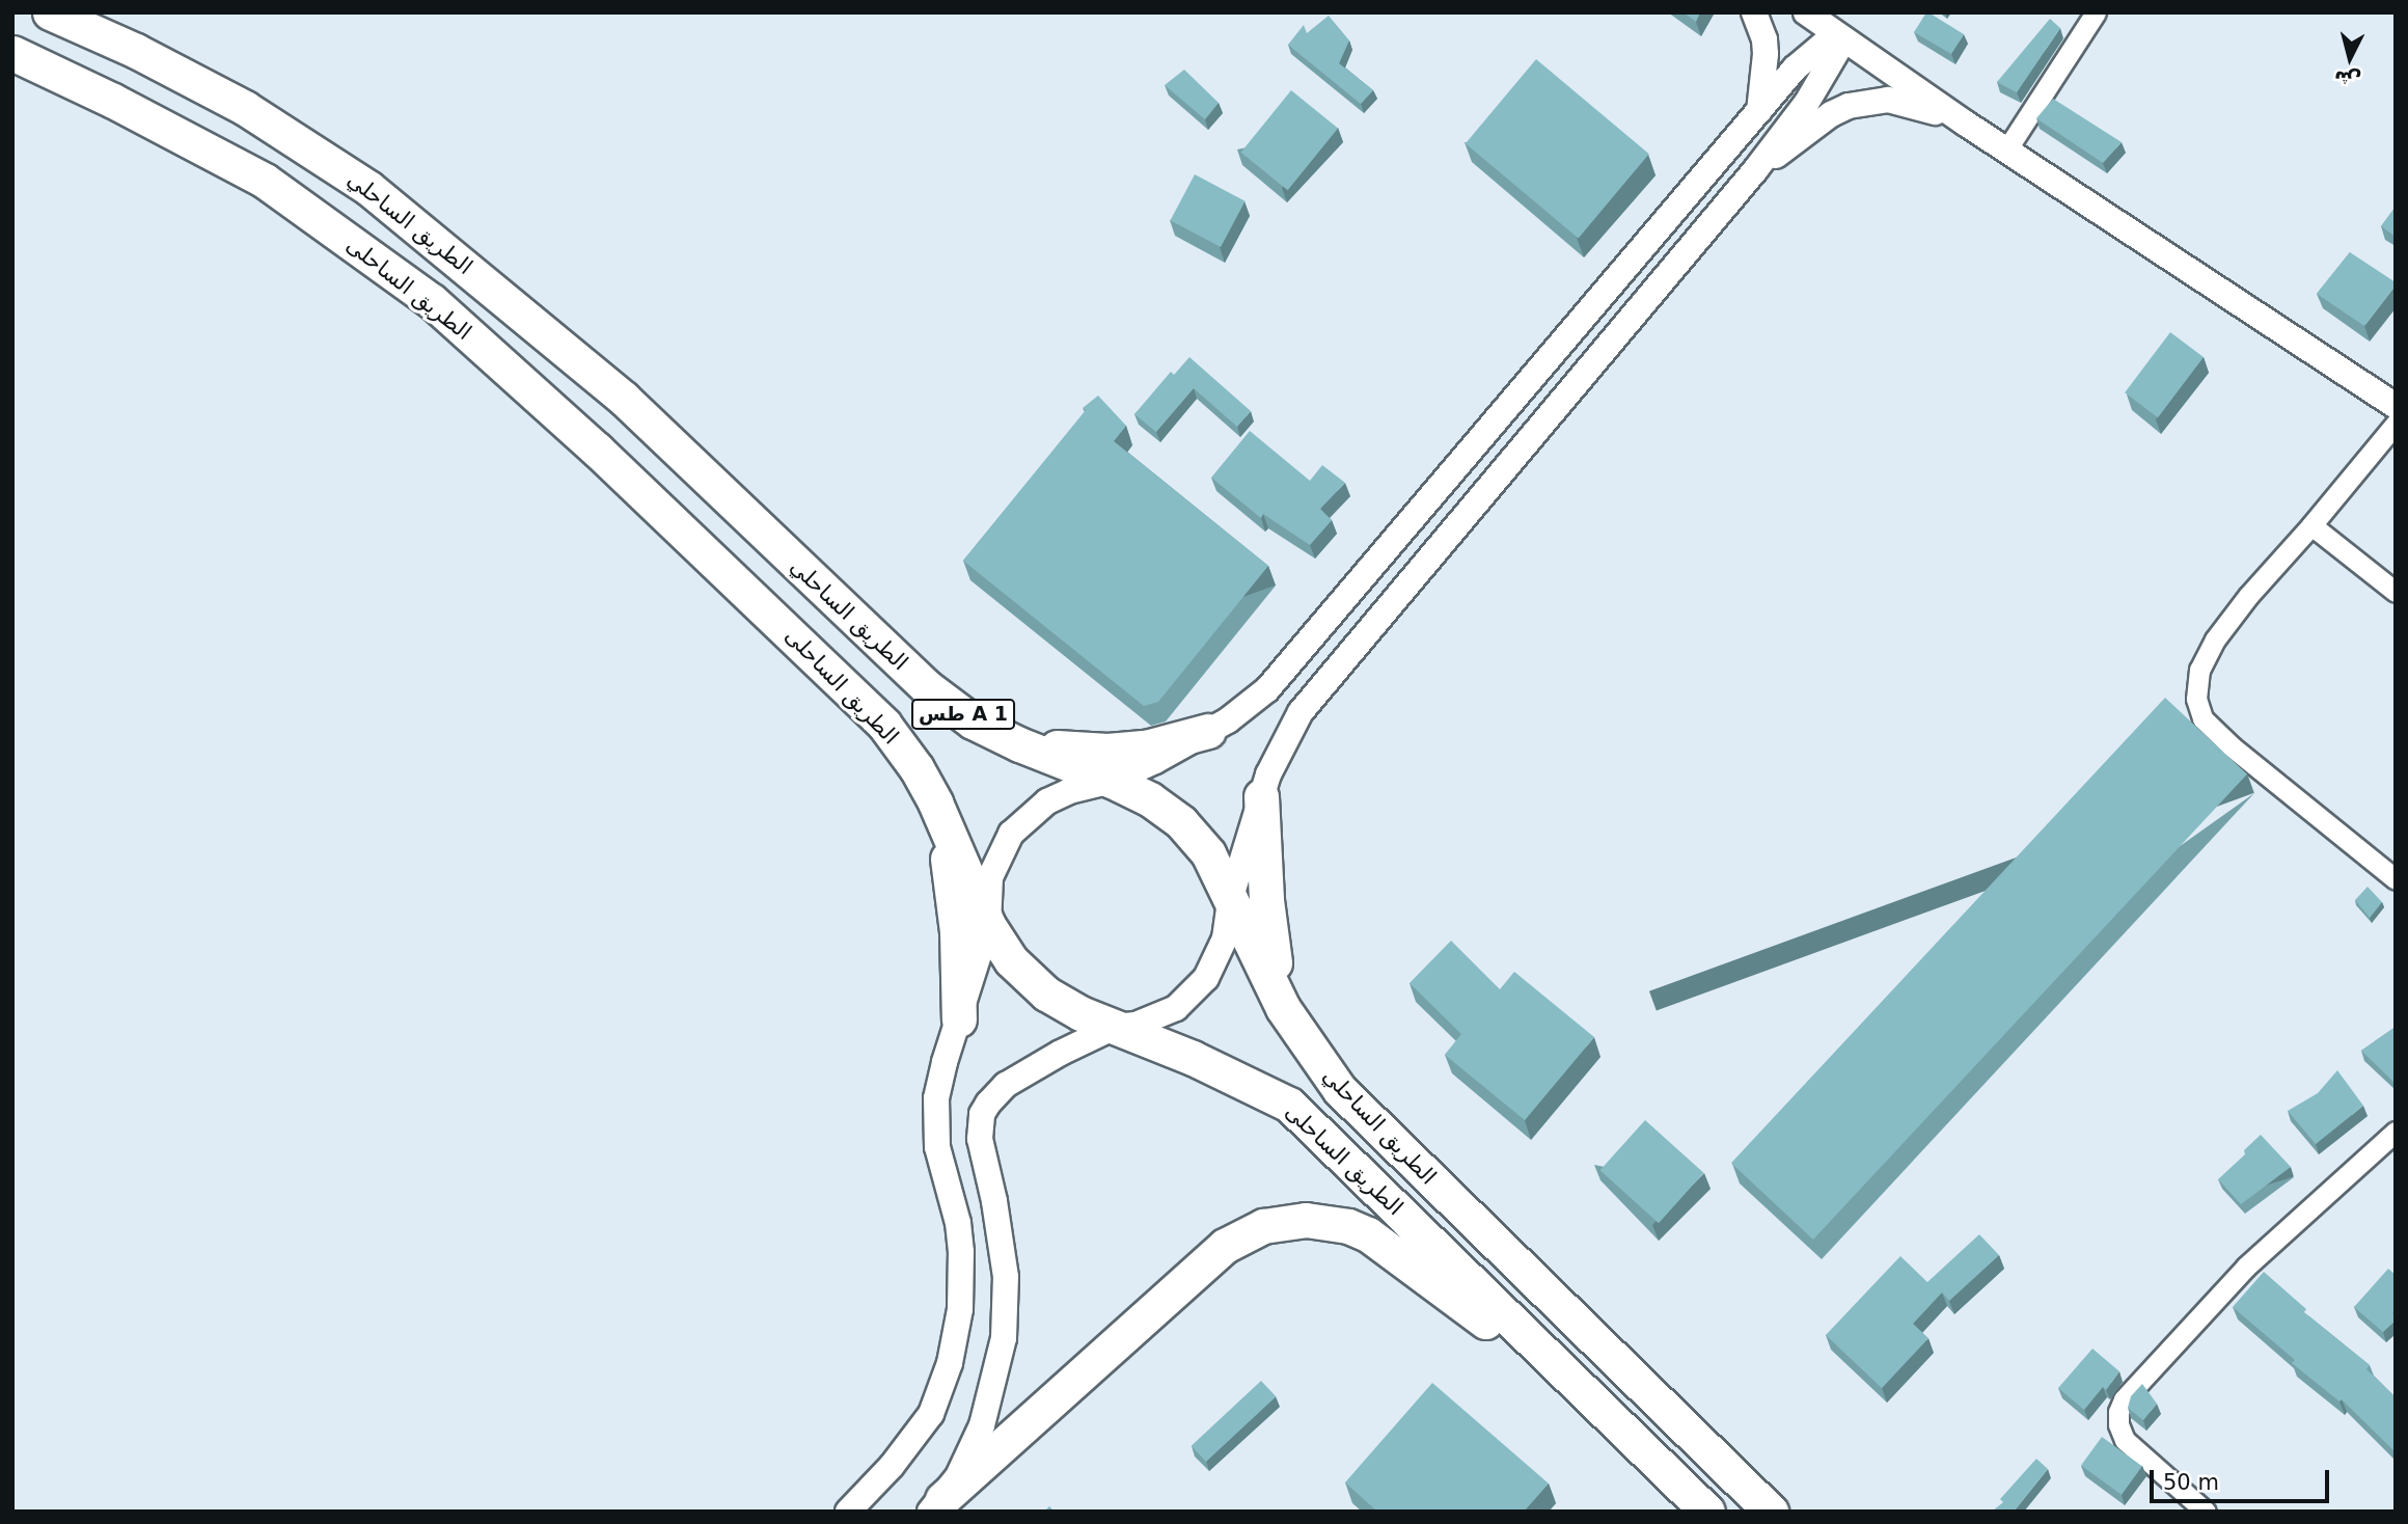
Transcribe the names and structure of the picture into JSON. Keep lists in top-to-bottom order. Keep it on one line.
{"streets":{"highway":["الطريق الساحلي","الطريق الساحلى","طس A 1"]},"crossings":[["الطريق الساحلي","الطريق الساحلى"]],"scale_bar":"50 m","north":"bottom"}
